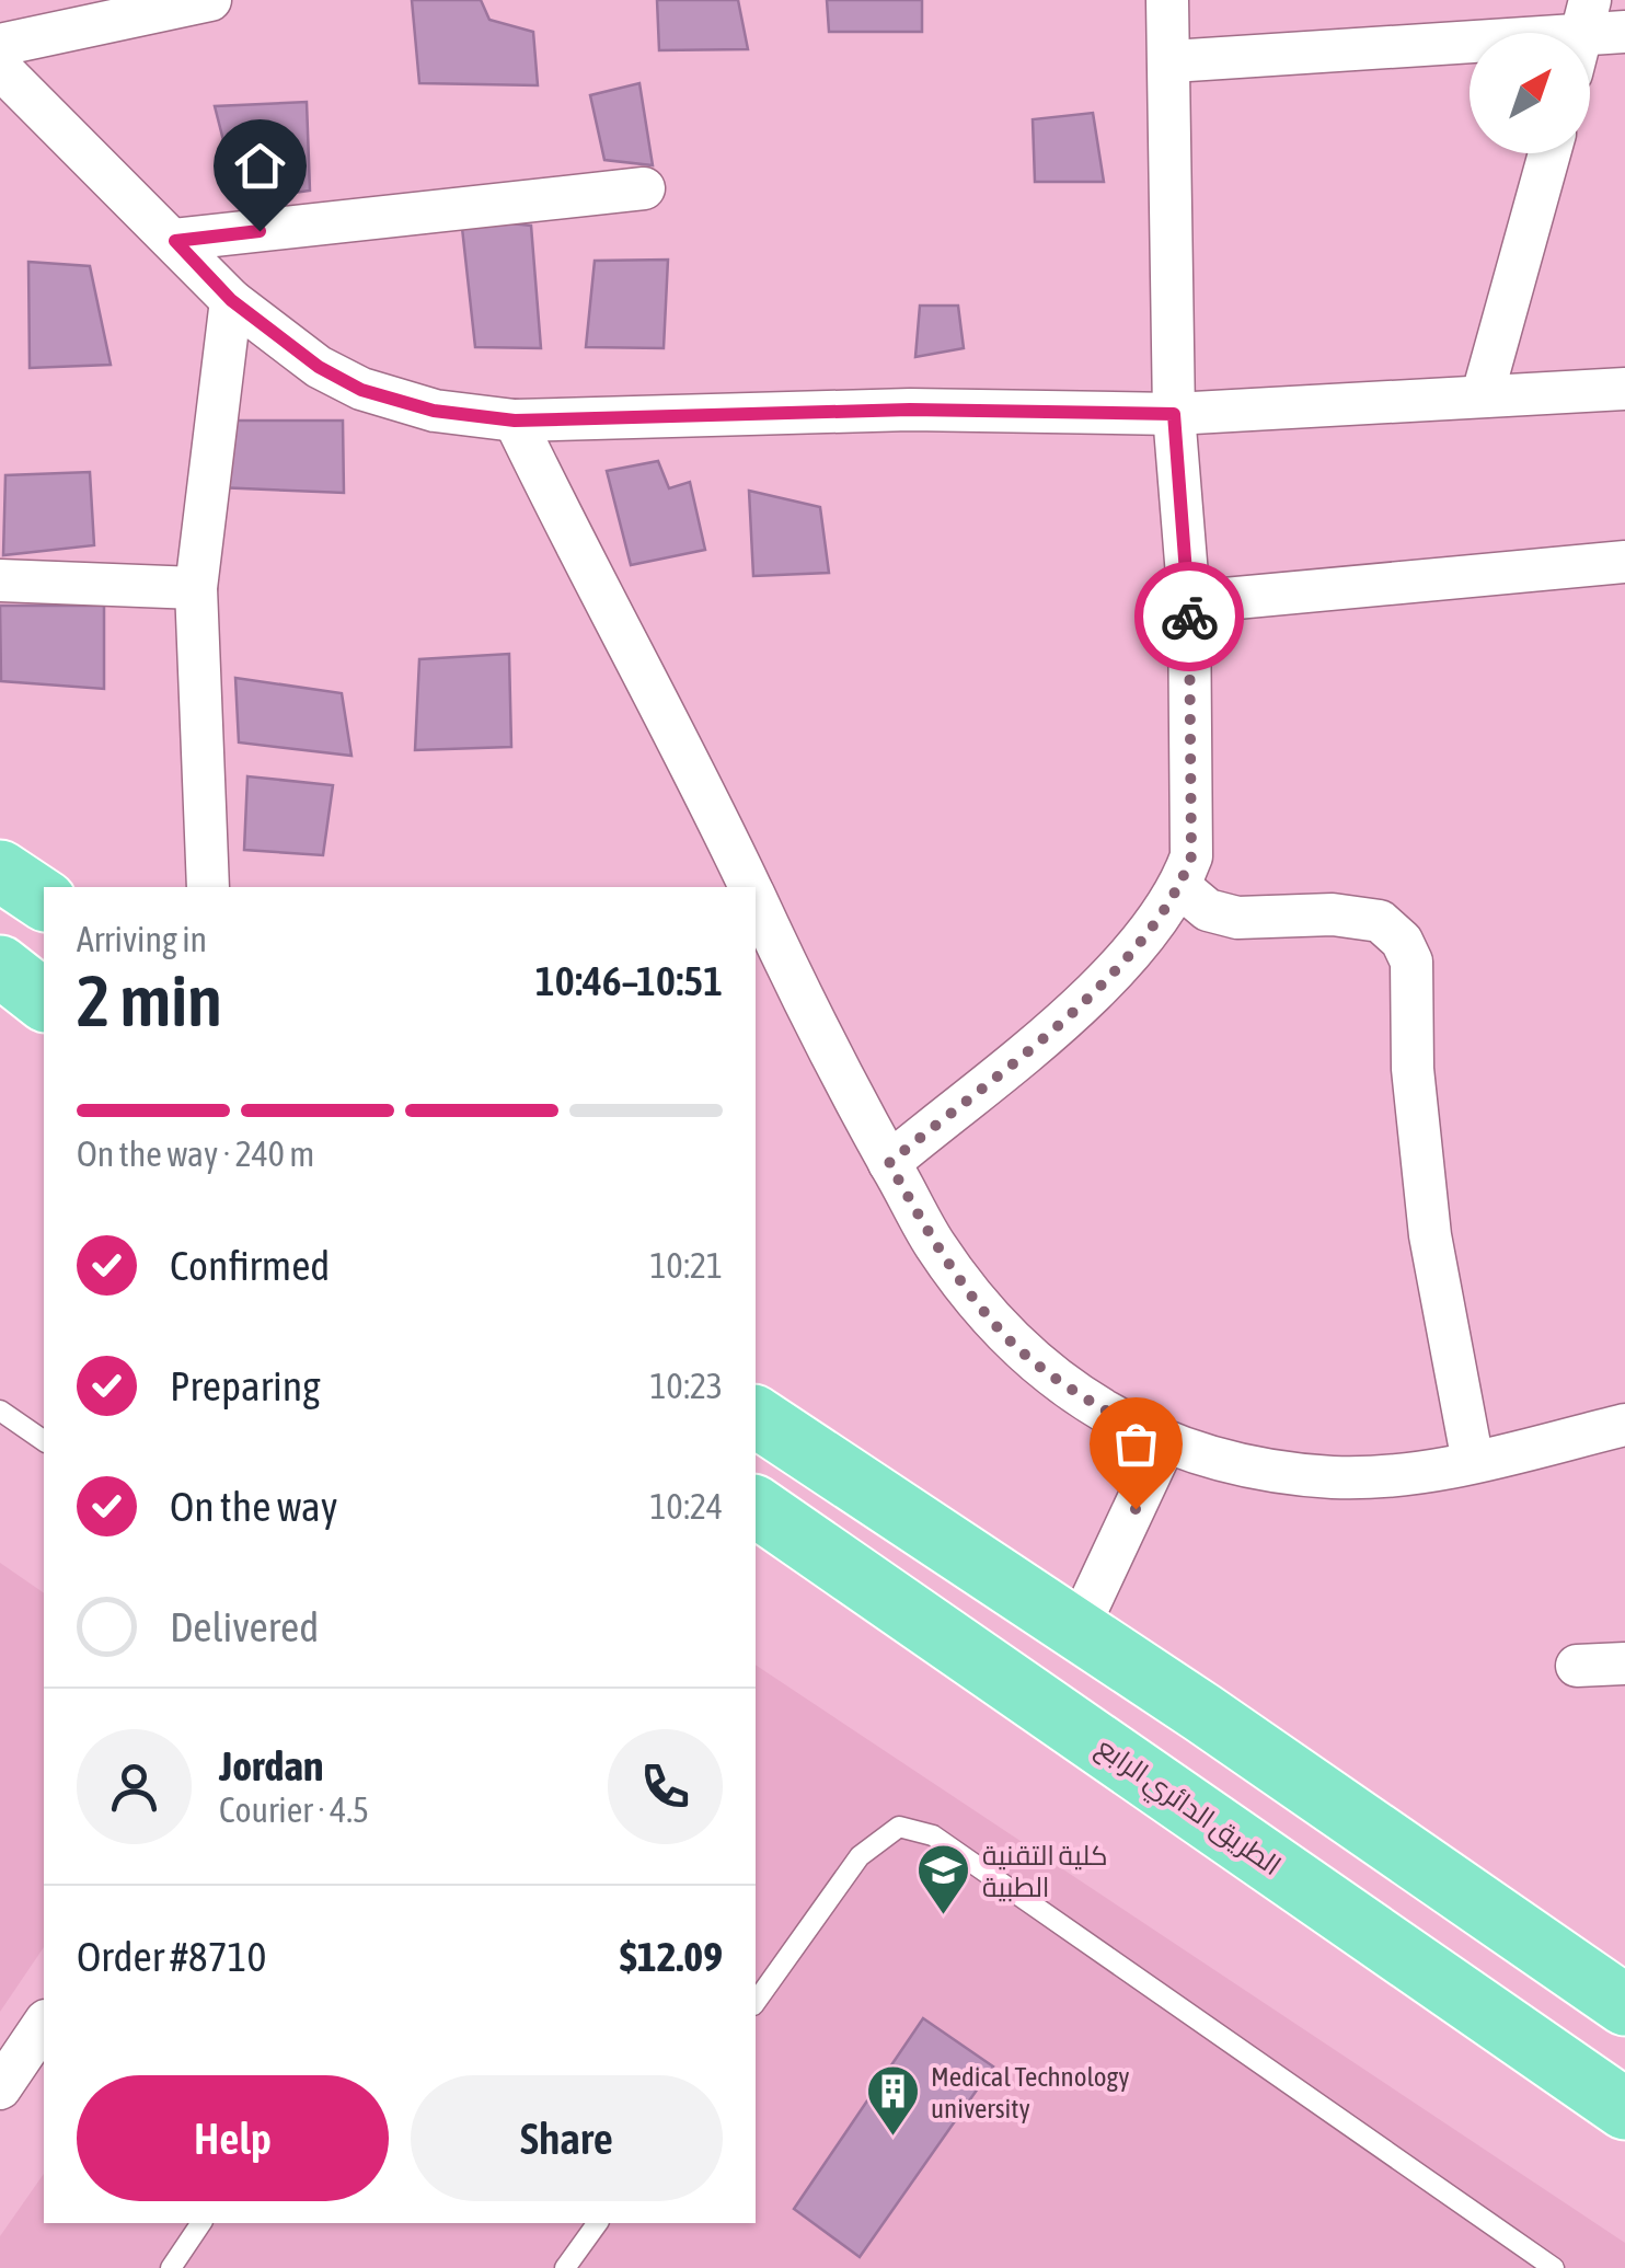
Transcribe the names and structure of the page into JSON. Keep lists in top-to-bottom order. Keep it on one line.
{"streets":{"main road":["الطريق الدائري الرابع"]},"places":{"school or university":["كلية التقنية الطبية"],"building":["Medical Technology university"]},"north":"top right","page":{"heading":["2 min","Arriving in","10:46–10:51"],"panel":["Jordan","Courier · 4.5","Order #8710","$12.09"],"bar":"On the way · 240 m","list":[["Confirmed","10:21"],["Preparing","10:23"],["On the way","10:24"],"Delivered"],"buttons":["Help","Share"]}}
